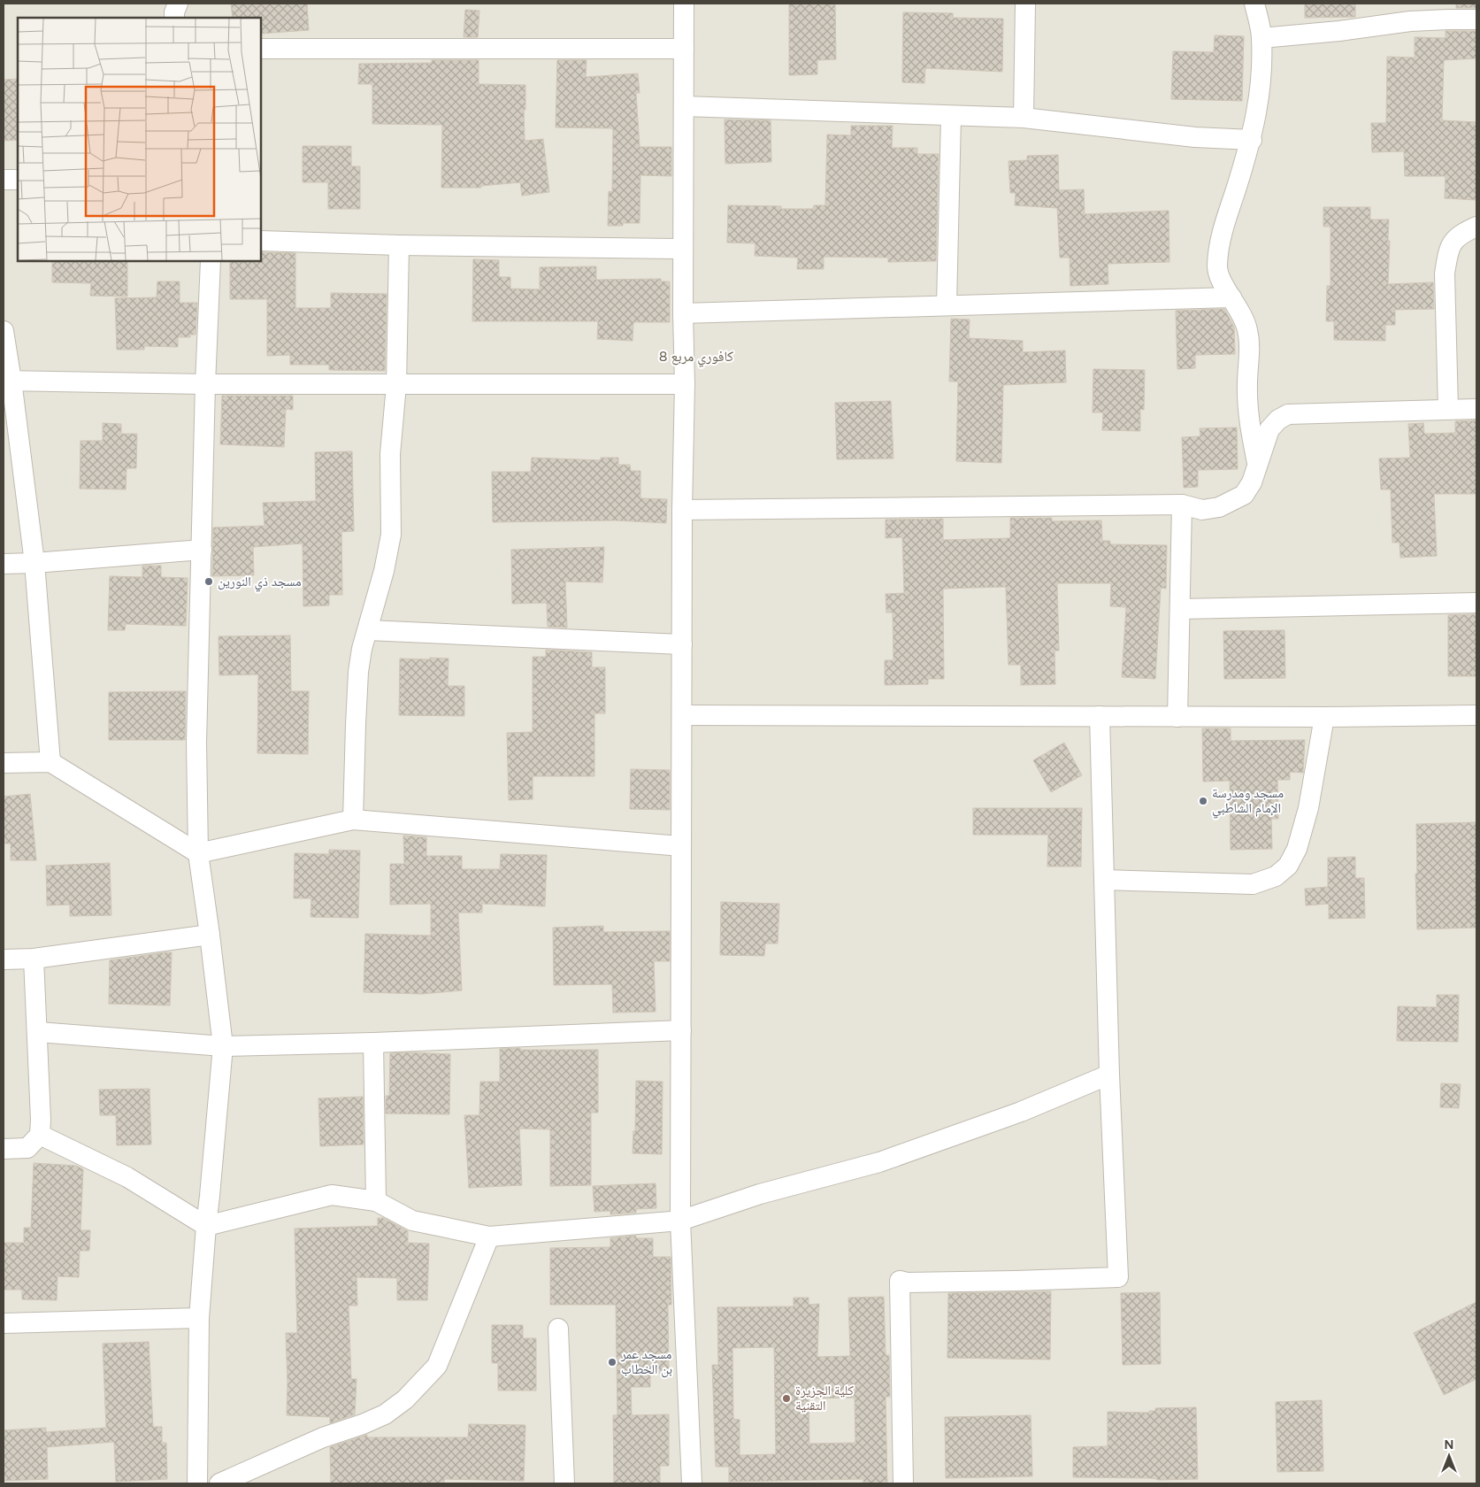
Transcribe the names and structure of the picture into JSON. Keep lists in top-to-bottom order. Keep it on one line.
{"districts":["كافوري مربع 8"],"places":["مسجد ذي النورين","مسجد ومدرسة الإمام الشاطبي","مسجد عمر بن الخطاب","كلية الجزيرة التقنية"],"north":"top"}
